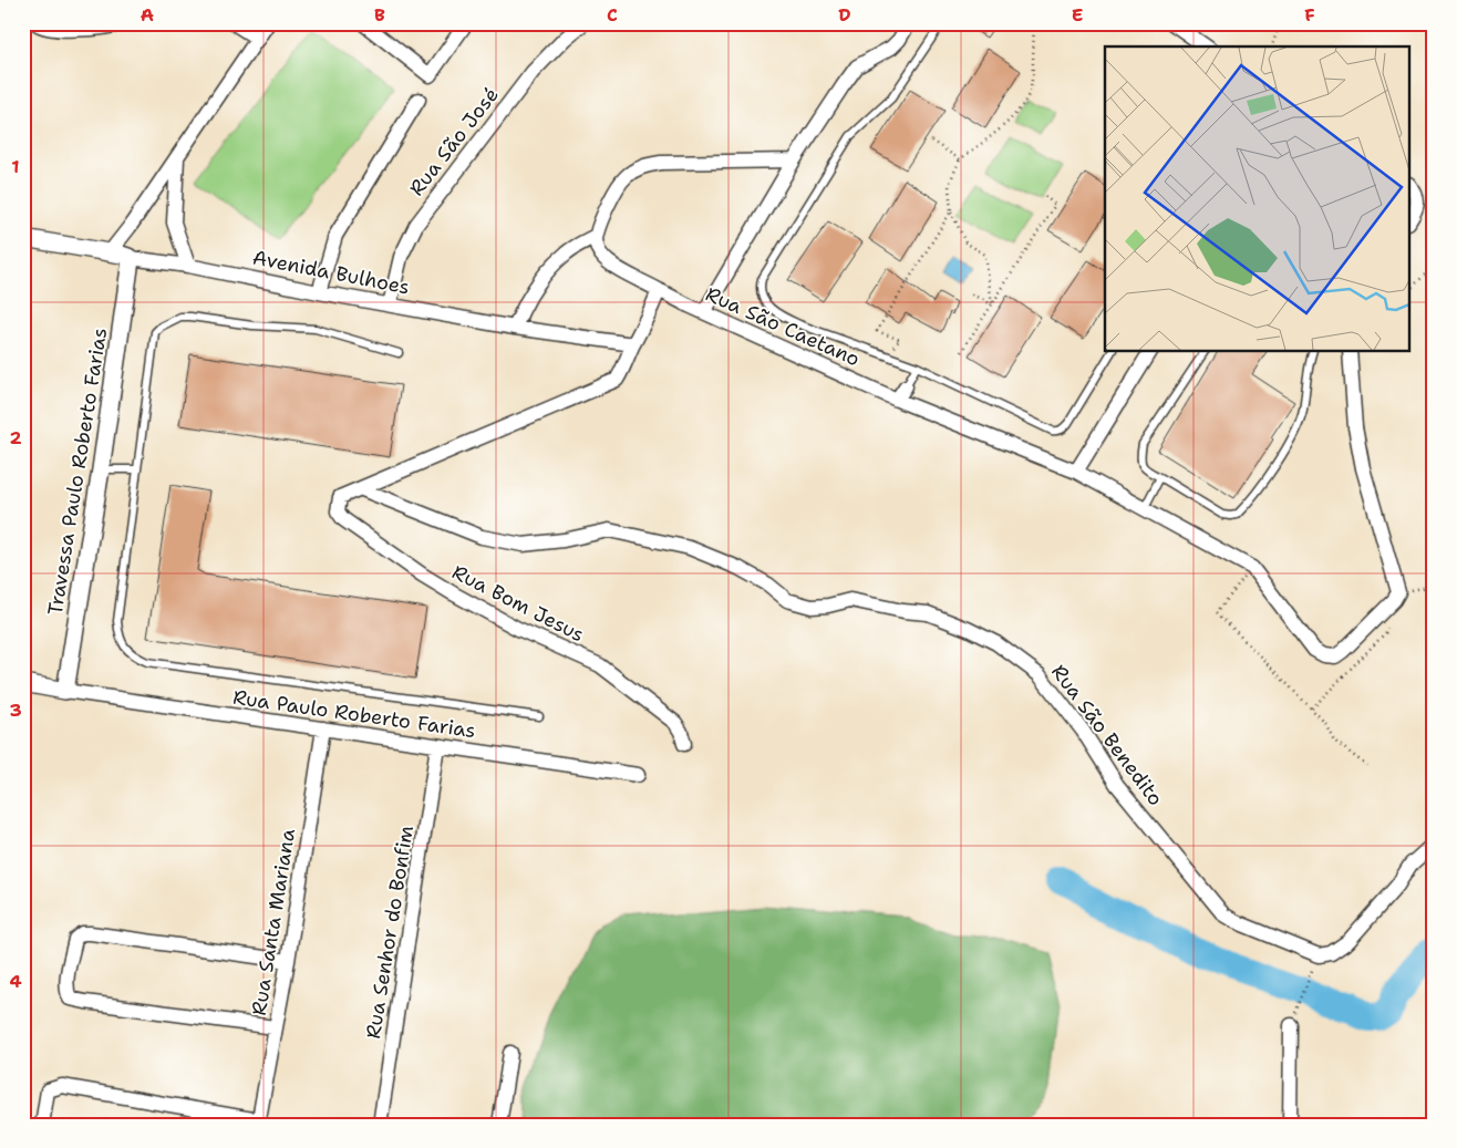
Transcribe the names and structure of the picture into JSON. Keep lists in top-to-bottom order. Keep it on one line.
{"streets":{"street":["Rua São José","Avenida Bulhoes","Rua São Caetano","Travessa Paulo Roberto Farias","Rua Bom Jesus","Rua Paulo Roberto Farias","Rua São Benedito","Rua Santa Mariana","Rua Senhor do Bonfim"]},"crossings":[["Rua São José","Avenida Bulhoes"],["Avenida Bulhoes","Travessa Paulo Roberto Farias"],["Travessa Paulo Roberto Farias","Rua Paulo Roberto Farias"],["Rua Bom Jesus","Rua São Benedito"],["Rua Paulo Roberto Farias","Rua Santa Mariana"],["Rua Paulo Roberto Farias","Rua Senhor do Bonfim"]],"grid":{"columns":["A","B","C","D","E","F"],"rows":["1","2","3","4"]}}
